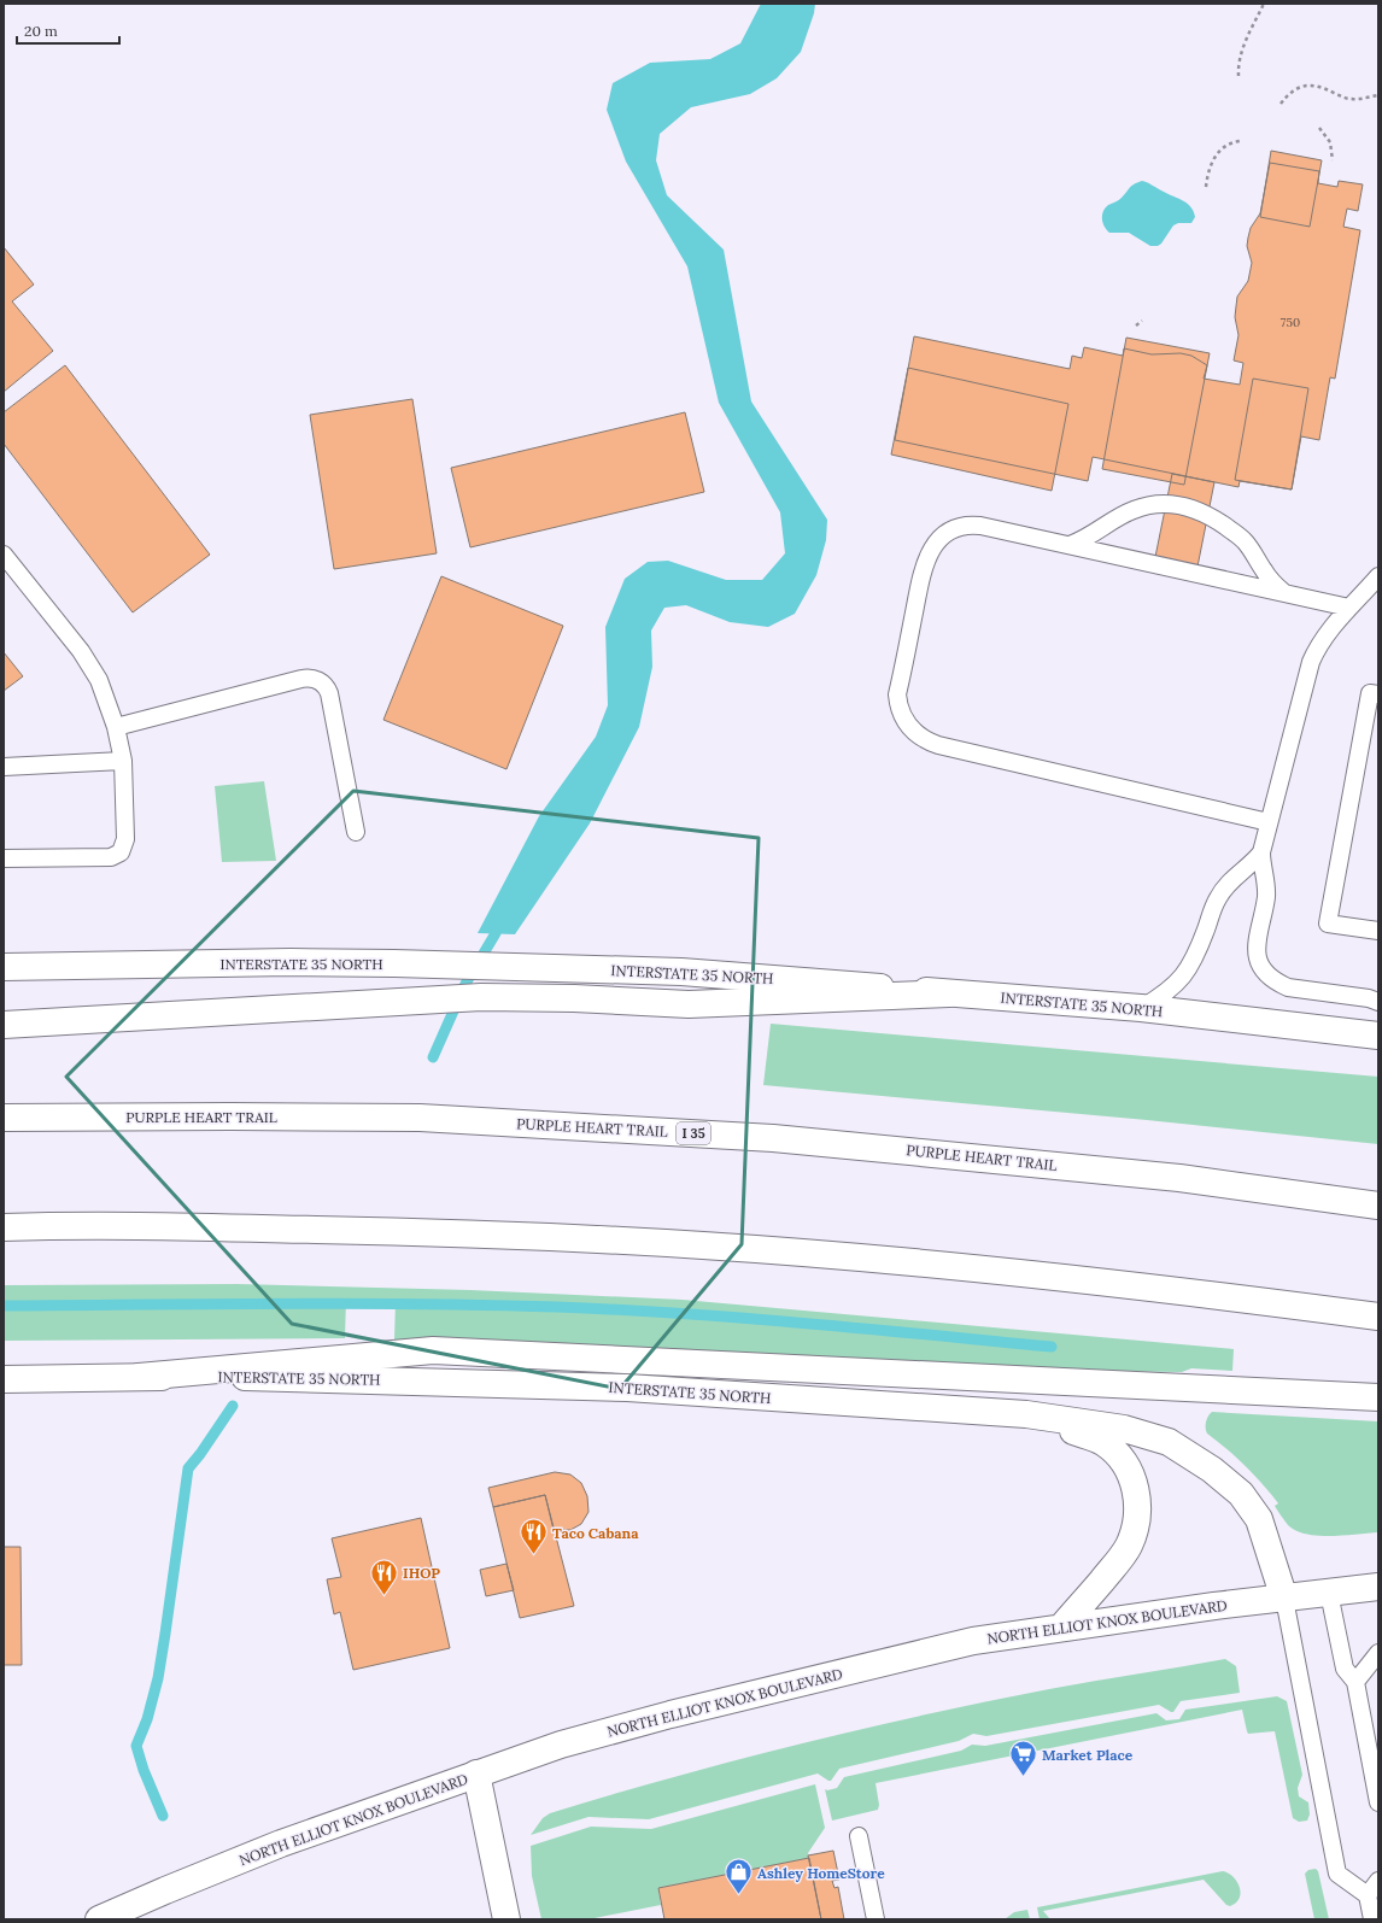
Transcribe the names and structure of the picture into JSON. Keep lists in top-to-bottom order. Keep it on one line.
{"streets":{"main road":["INTERSTATE 35 NORTH","PURPLE HEART TRAIL","I 35","NORTH ELLIOT KNOX BOULEVARD"]},"crossings":[["INTERSTATE 35 NORTH","NORTH ELLIOT KNOX BOULEVARD"]],"places":{"restaurant":["Taco Cabana","IHOP"],"supermarket":["Market Place"],"shop":["Ashley HomeStore"]},"house_numbers":["750"],"scale_bar":"20 m"}
